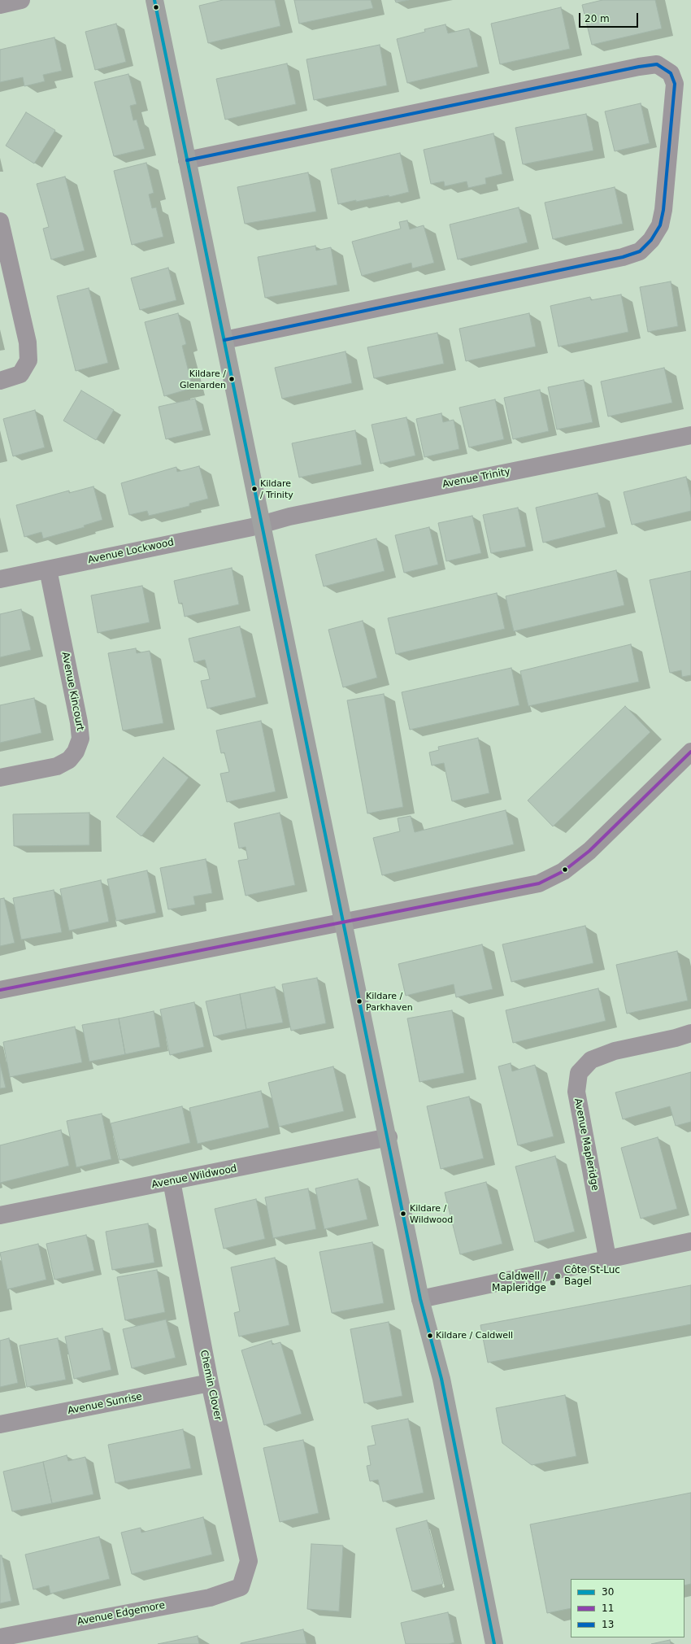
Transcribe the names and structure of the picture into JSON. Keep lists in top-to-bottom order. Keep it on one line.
{"streets":{"street":["Avenue Trinity","Avenue Lockwood","Avenue Kincourt","Avenue Mapleridge","Avenue Wildwood","Chemin Clover","Avenue Sunrise","Avenue Edgemore"]},"crossings":[["Avenue Trinity","Avenue Lockwood"],["Avenue Lockwood","Avenue Kincourt"],["Avenue Wildwood","Chemin Clover"],["Chemin Clover","Avenue Sunrise"],["Chemin Clover","Avenue Edgemore"]],"places":["Kildare / Glenarden","Kildare / Trinity","Kildare / Parkhaven","Kildare / Wildwood","Côte St-Luc Bagel","Caldwell / Mapleridge","Kildare / Caldwell"],"lines":["transit line 30","transit line 13","transit line 11"],"legend":["30","11","13"],"scale_bar":"20 m"}
